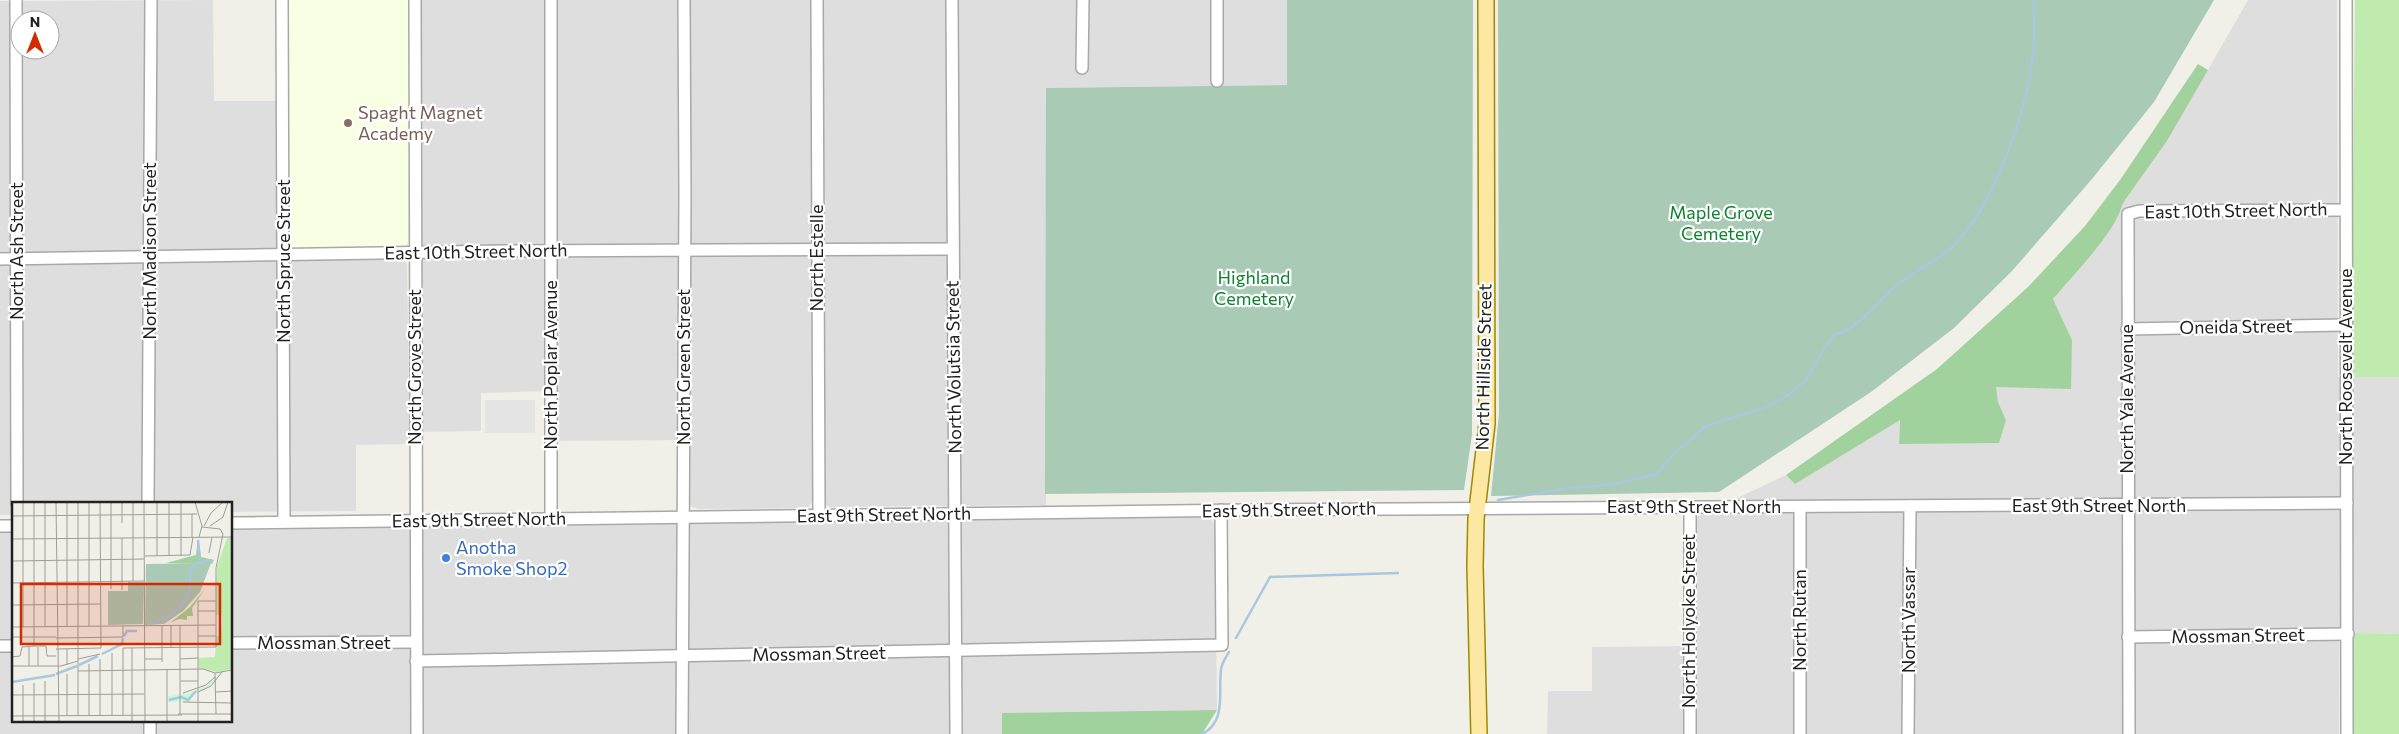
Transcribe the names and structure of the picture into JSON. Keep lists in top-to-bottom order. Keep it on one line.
{"streets":{"main road":["North Hillside Street"],"street":["East 10th Street North","North Ash Street","North Madison Street","North Estelle","North Spruce Street","Oneida Street","North Poplar Avenue","North Grove Street","North Green Street","North Volutsia Street","North Roosevelt Avenue","North Yale Avenue","East 9th Street North","North Rutan","North Vassar","North Holyoke Street","Mossman Street"]},"crossings":[["East 10th Street North","North Ash Street"],["East 10th Street North","North Madison Street"],["East 10th Street North","North Estelle"],["East 10th Street North","North Spruce Street"],["East 10th Street North","North Poplar Avenue"],["East 10th Street North","North Grove Street"],["East 10th Street North","North Green Street"],["East 10th Street North","North Volutsia Street"],["East 10th Street North","North Roosevelt Avenue"],["East 10th Street North","North Yale Avenue"],["North Estelle","East 9th Street North"],["North Spruce Street","East 9th Street North"],["Oneida Street","North Roosevelt Avenue"],["Oneida Street","North Yale Avenue"],["North Poplar Avenue","East 9th Street North"],["North Grove Street","East 9th Street North"],["North Grove Street","Mossman Street"],["North Green Street","East 9th Street North"],["North Green Street","Mossman Street"],["North Volutsia Street","East 9th Street North"],["North Volutsia Street","Mossman Street"],["North Hillside Street","East 9th Street North"],["North Roosevelt Avenue","East 9th Street North"],["North Roosevelt Avenue","Mossman Street"],["North Yale Avenue","East 9th Street North"],["North Yale Avenue","Mossman Street"],["East 9th Street North","North Rutan"],["East 9th Street North","North Vassar"],["East 9th Street North","North Holyoke Street"],["East 9th Street North","Mossman Street"]],"parks":["Maple Grove Cemetery","Highland Cemetery"],"places":["Spaght Magnet Academy","Anotha Smoke Shop2"],"north":"top"}
